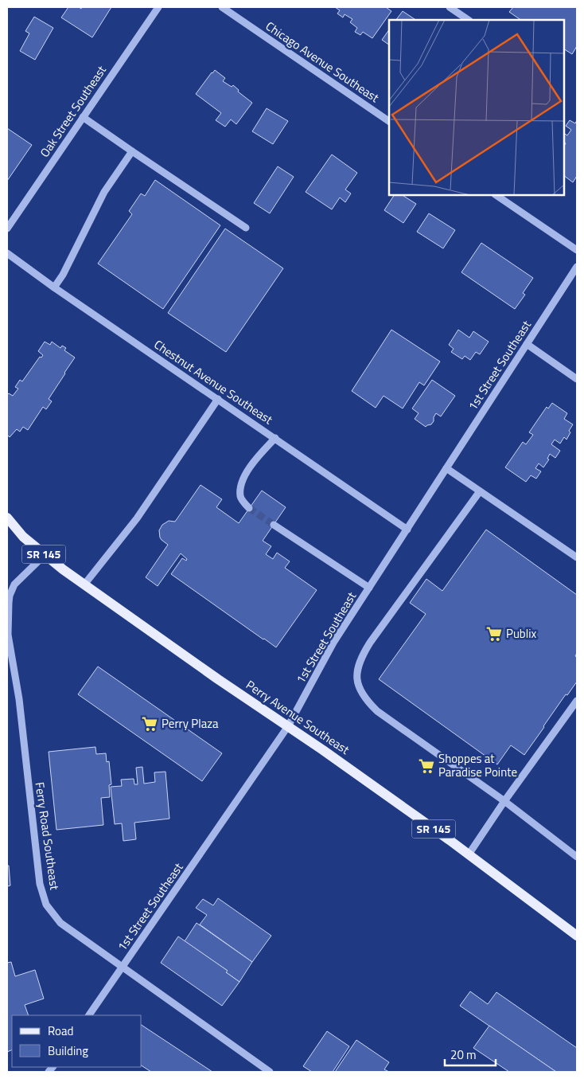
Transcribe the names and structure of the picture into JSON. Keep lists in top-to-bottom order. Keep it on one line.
{"streets":{"main road":["SR 145","Perry Avenue Southeast"],"street":["Chicago Avenue Southeast","Oak Street Southeast","1st Street Southeast","Chestnut Avenue Southeast","Ferry Road Southeast"]},"crossings":[["1st Street Southeast","Chestnut Avenue Southeast"],["1st Street Southeast","Perry Avenue Southeast"],["1st Street Southeast","Ferry Road Southeast"],["Perry Avenue Southeast","Ferry Road Southeast"]],"places":{"supermarket":["Publix","Perry Plaza","Shoppes at Paradise Pointe"]},"legend":["Road","Building"],"scale_bar":"20 m"}
